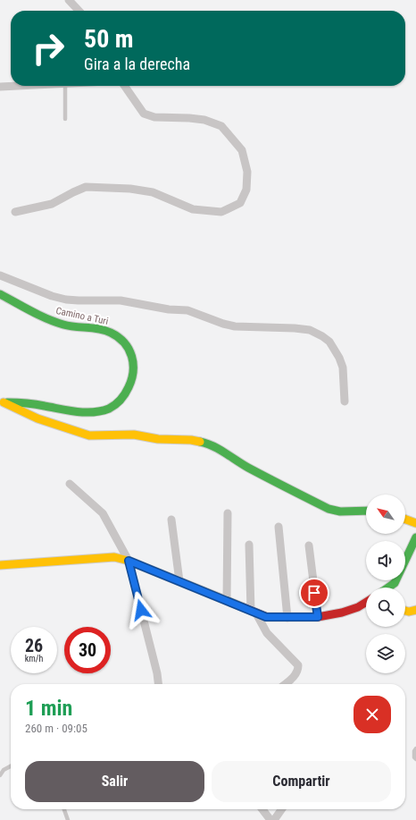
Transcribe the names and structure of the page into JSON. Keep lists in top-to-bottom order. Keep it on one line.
{"streets":{"street":["Camino a Turi"]},"north":"top left","page":{"turn":["50 m","Gira a la derecha"],"speed":"26 km/h","limit":"30","heading":["1 min","260 m · 09:05"],"buttons":["Salir","Compartir"]}}
